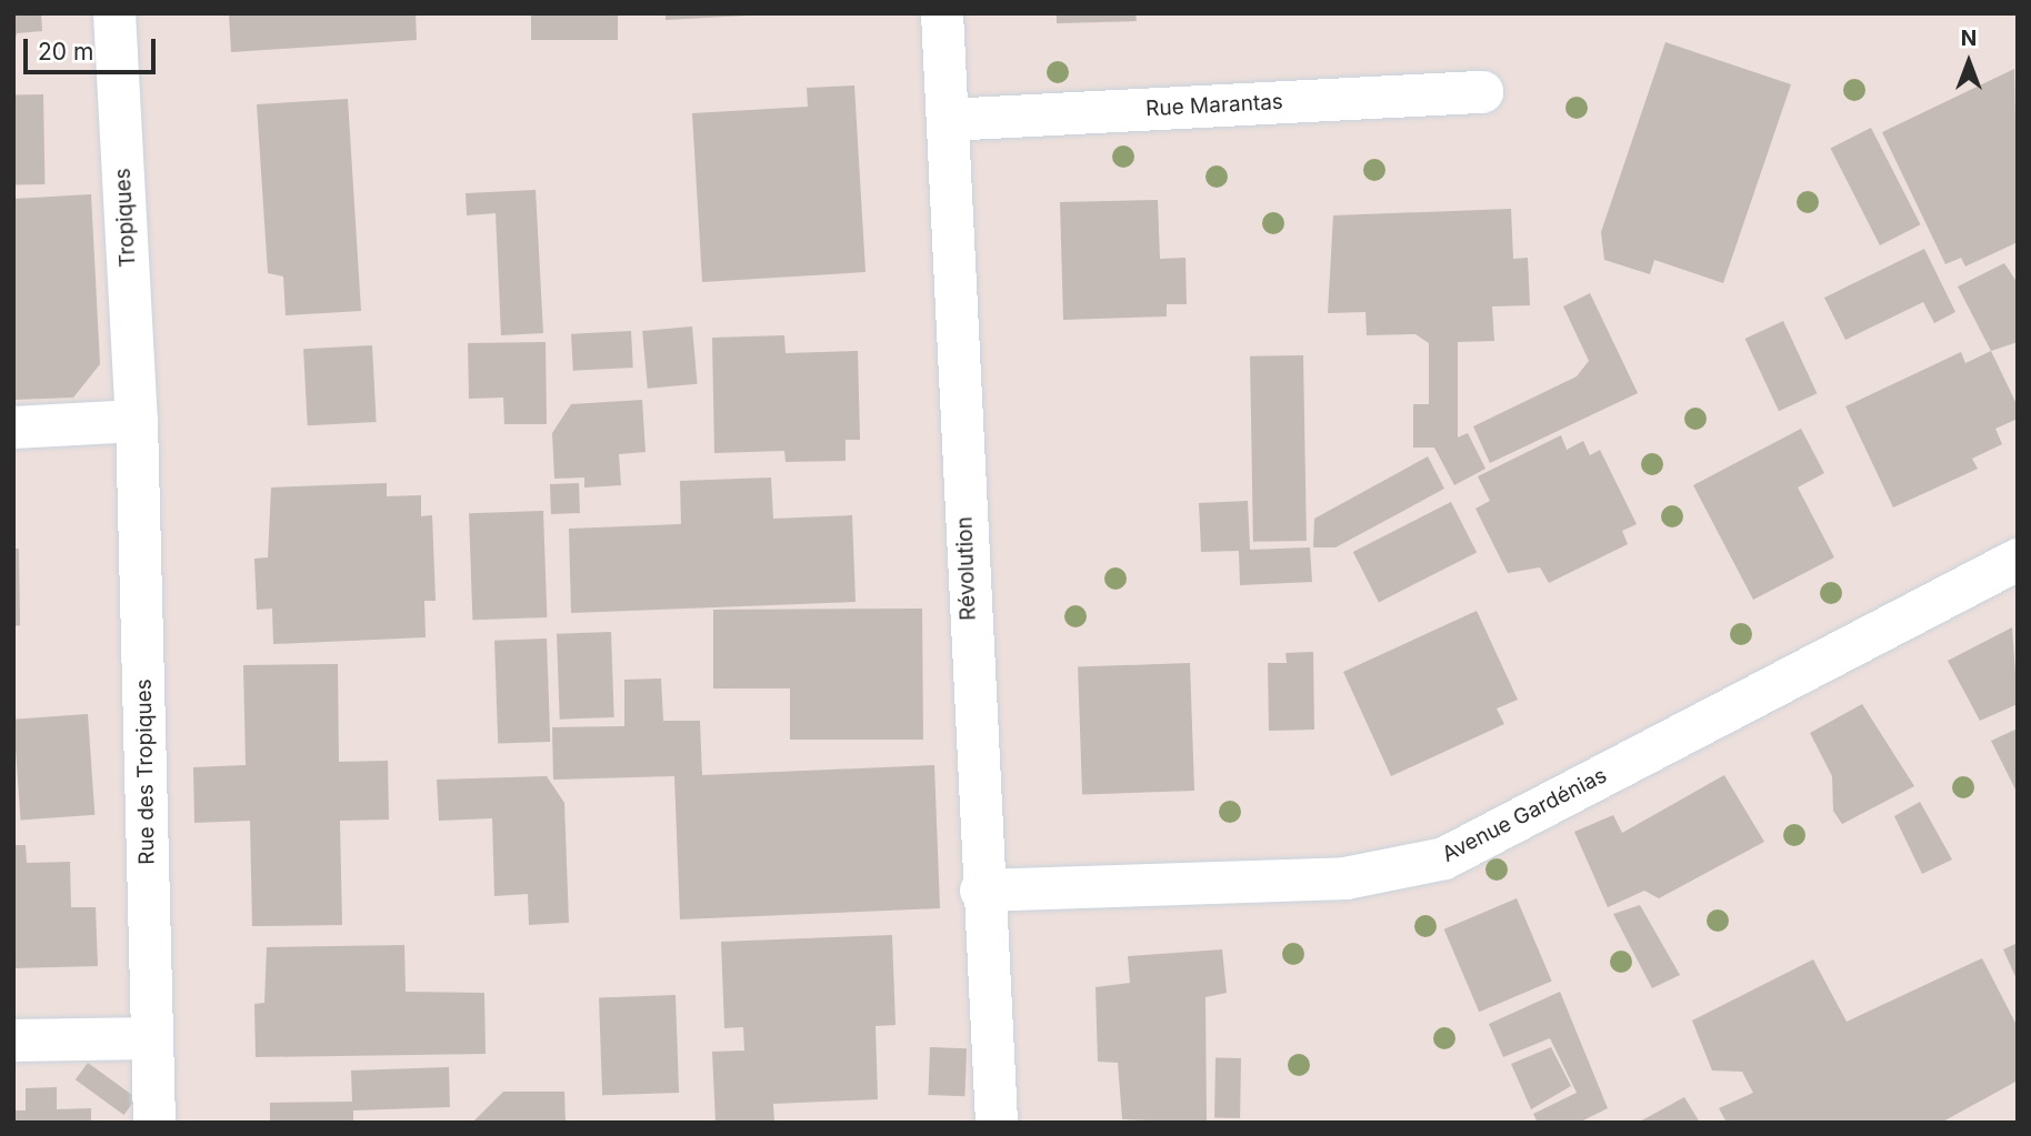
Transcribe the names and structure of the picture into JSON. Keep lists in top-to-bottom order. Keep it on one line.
{"streets":{"street":["Rue Marantas","Tropiques","Révolution","Rue des Tropiques","Avenue Gardénias"]},"crossings":[["Rue Marantas","Révolution"],["Tropiques","Rue des Tropiques"],["Révolution","Avenue Gardénias"]],"scale_bar":"20 m","north":"top"}
